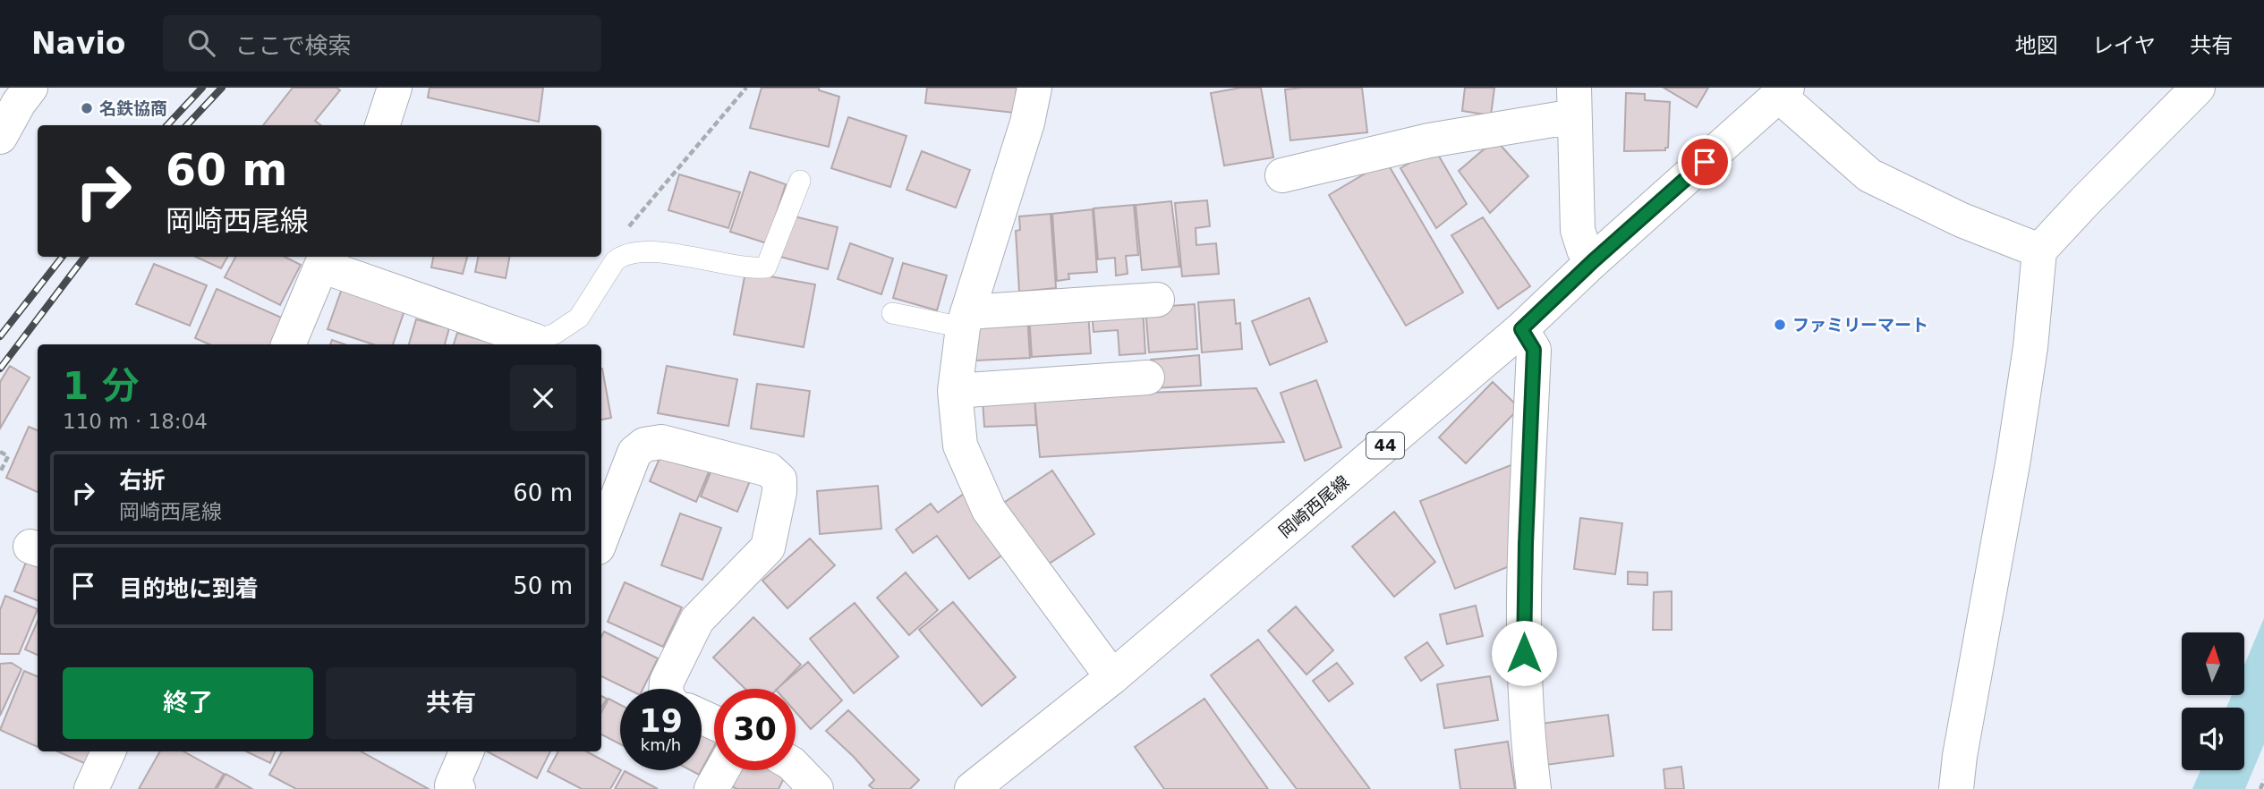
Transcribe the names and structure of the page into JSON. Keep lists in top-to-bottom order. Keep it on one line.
{"streets":{"street":["44","岡崎西尾線"]},"places":["名鉄協商","ファミリーマート"],"north":"top","page":{"header":"Navio","search":"ここで検索","nav":["地図","レイヤ","共有"],"turn":["60 m","岡崎西尾線"],"heading":["1 分","110 m · 18:04"],"list":[{"name":"右折","note":"岡崎西尾線","value":"60 m"},{"name":"目的地に到着","value":"50 m"}],"buttons":["終了","共有"],"speed":"19 km/h","limit":"30"}}
